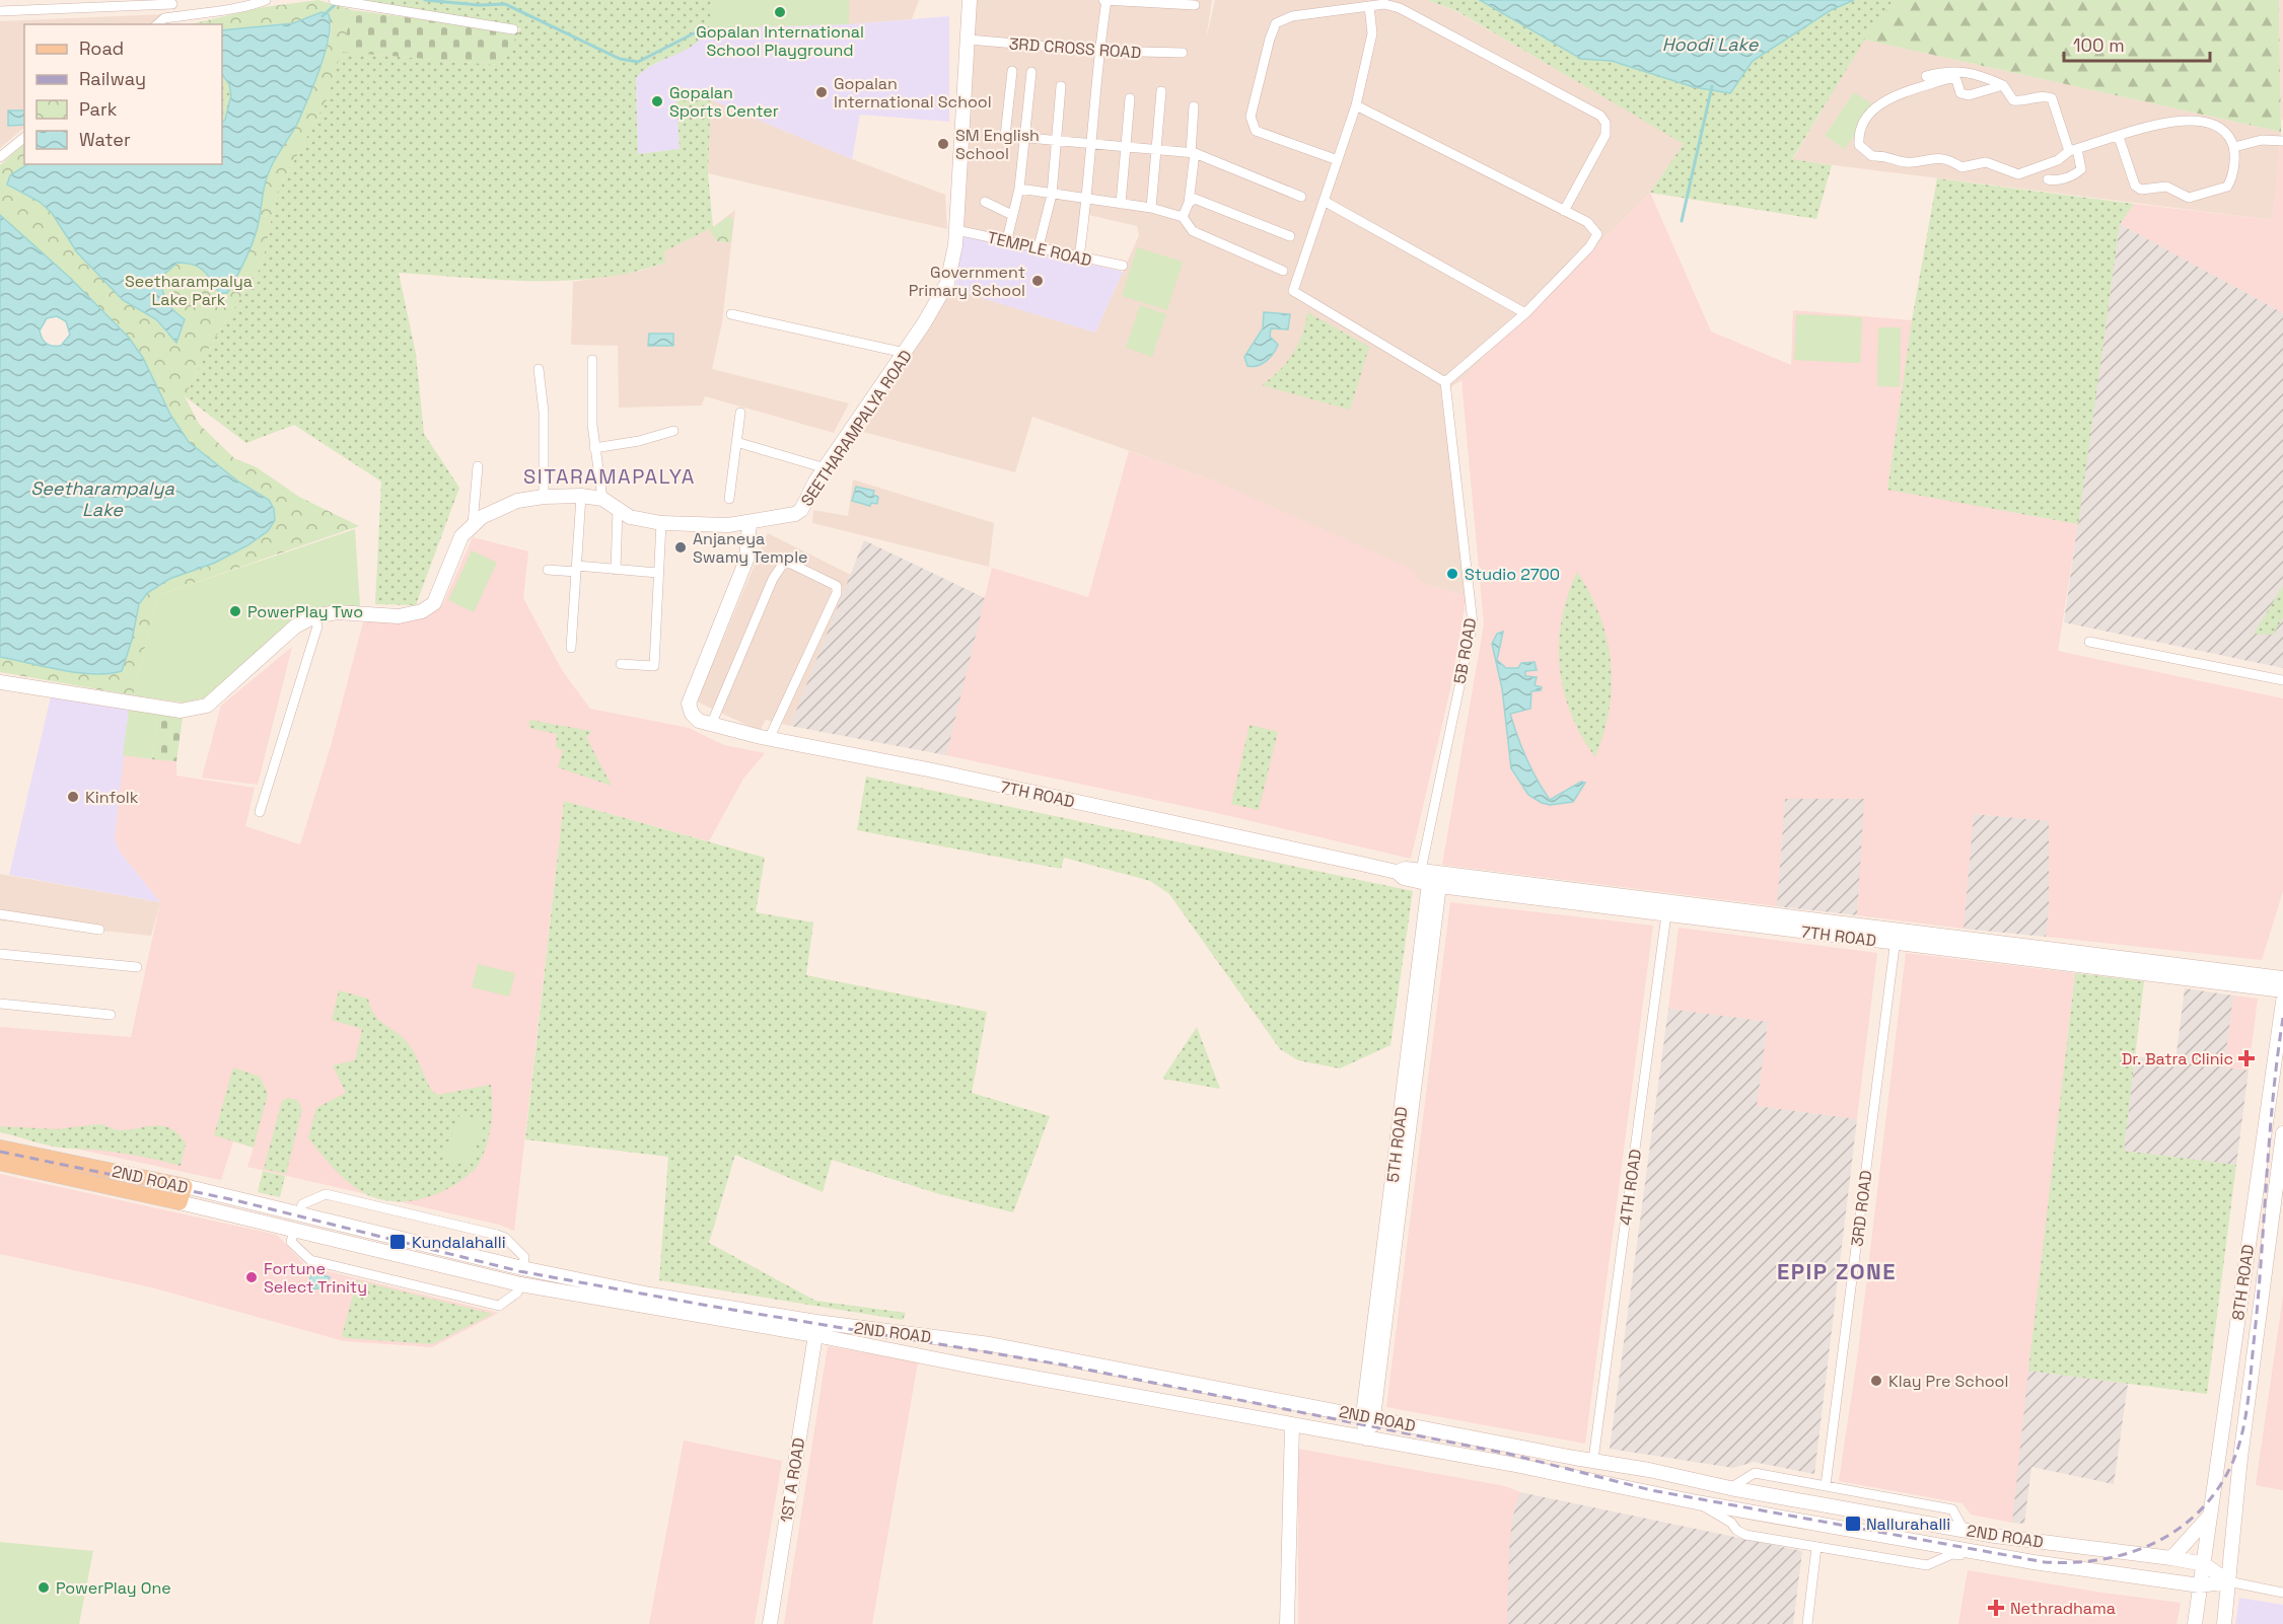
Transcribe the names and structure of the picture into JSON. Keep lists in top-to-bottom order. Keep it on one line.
{"streets":{"main road":["SEETHARAMPALYA ROAD","7TH ROAD","5TH ROAD","2ND ROAD","8TH ROAD","1ST A ROAD"],"street":["3RD CROSS ROAD","TEMPLE ROAD","5B ROAD","4TH ROAD","3RD ROAD"]},"crossings":[["3RD CROSS ROAD","SEETHARAMPALYA ROAD"],["TEMPLE ROAD","SEETHARAMPALYA ROAD"],["SEETHARAMPALYA ROAD","7TH ROAD"],["5B ROAD","7TH ROAD"],["5B ROAD","5TH ROAD"],["7TH ROAD","5TH ROAD"],["7TH ROAD","4TH ROAD"],["7TH ROAD","3RD ROAD"],["5TH ROAD","2ND ROAD"],["2ND ROAD","4TH ROAD"],["2ND ROAD","8TH ROAD"],["2ND ROAD","1ST A ROAD"]],"districts":["SITARAMAPALYA","EPIP ZONE"],"water":["Hoodi Lake","Seetharampalya Lake"],"parks":["Seetharampalya Lake Park"],"places":{"other":["Gopalan International School Playground","Gopalan International School","Gopalan Sports Center","SM English School","Government Primary School","Anjaneya Swamy Temple","Studio 2700","PowerPlay Two","Kinfolk","Fortune Select Trinity","Klay Pre School","PowerPlay One"],"health":["Dr. Batra Clinic","Nethradhama"],"transit":["Kundalahalli","Nallurahalli"]},"legend":["Road","Railway","Park","Water"],"scale_bar":"100 m"}
